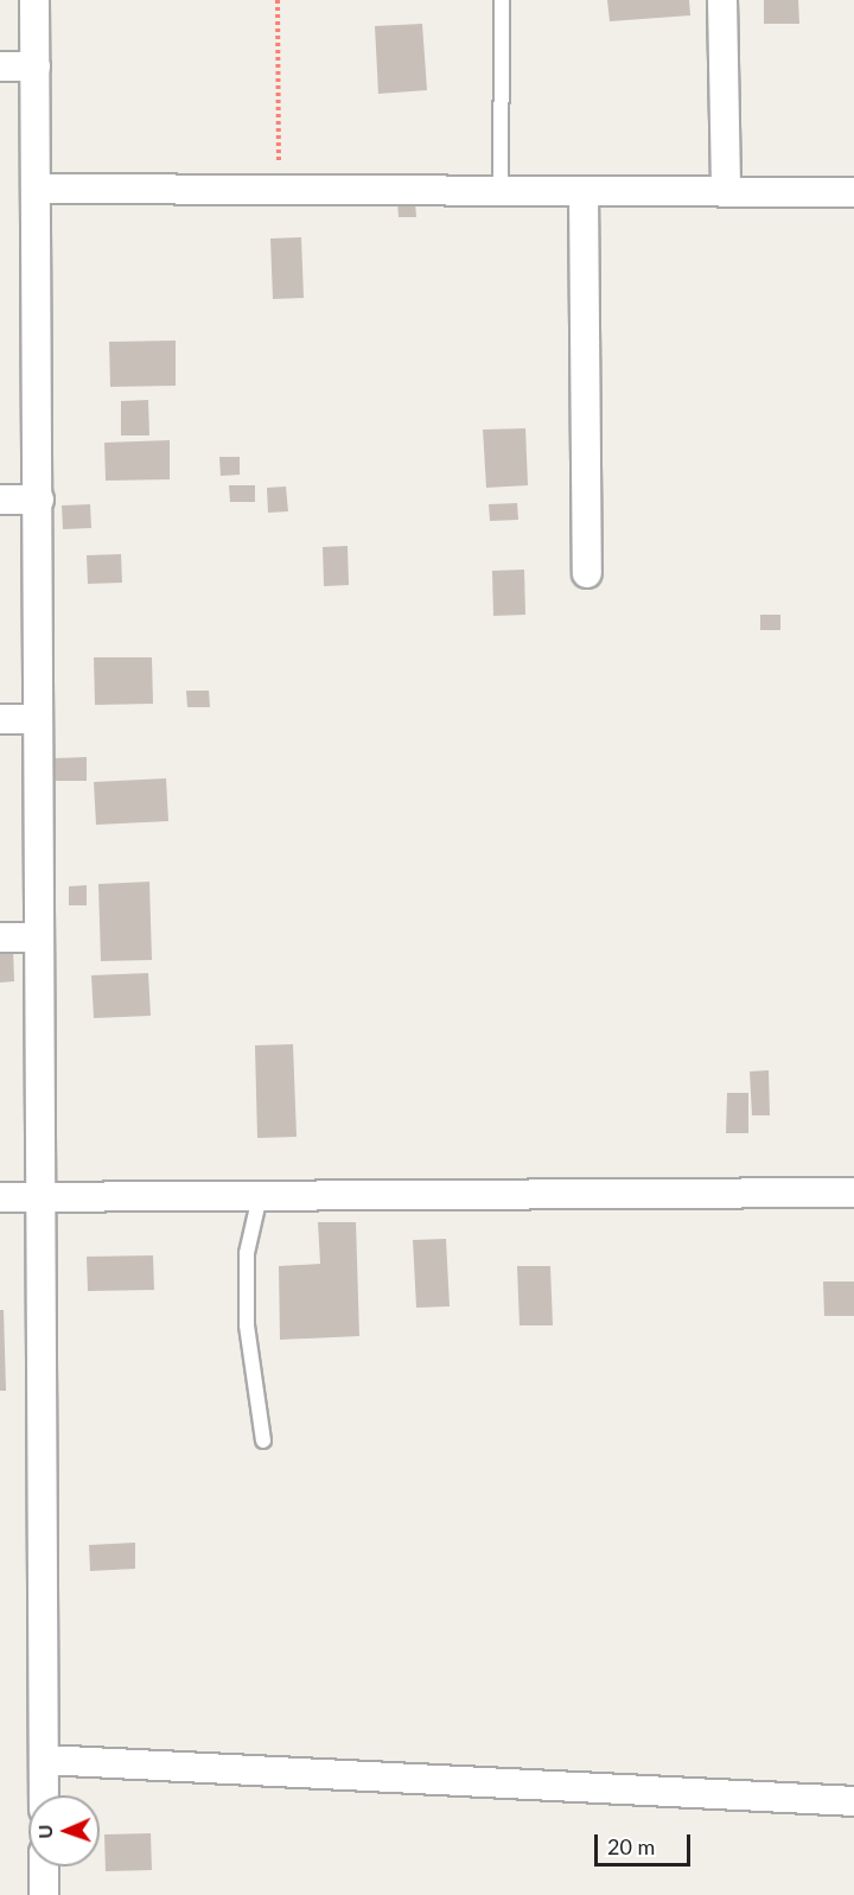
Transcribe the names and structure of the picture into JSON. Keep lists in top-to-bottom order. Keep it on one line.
{"scale_bar":"20 m","north":"left"}
